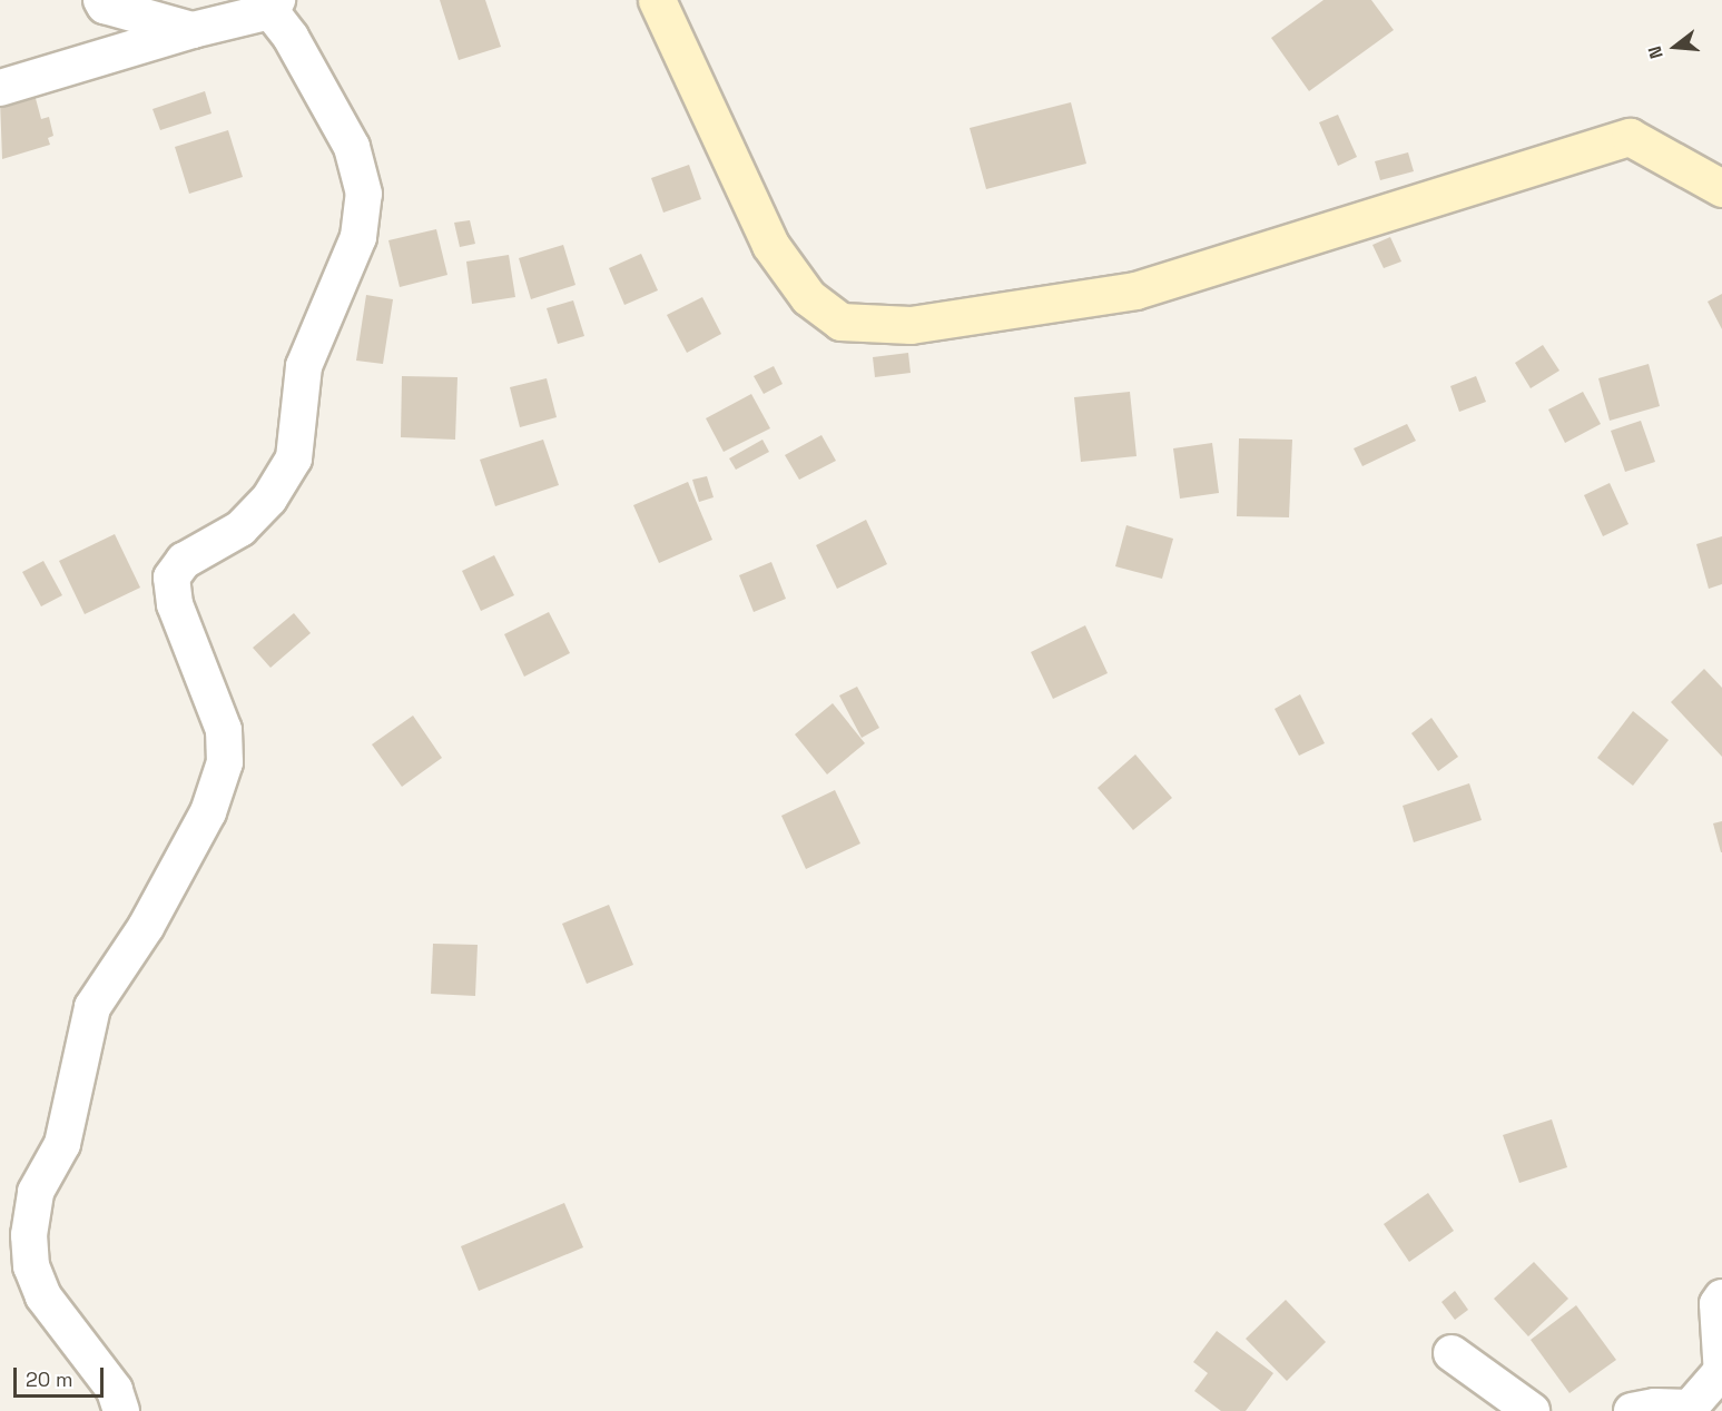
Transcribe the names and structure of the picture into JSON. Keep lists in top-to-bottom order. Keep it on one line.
{"scale_bar":"20 m","north":"left"}
